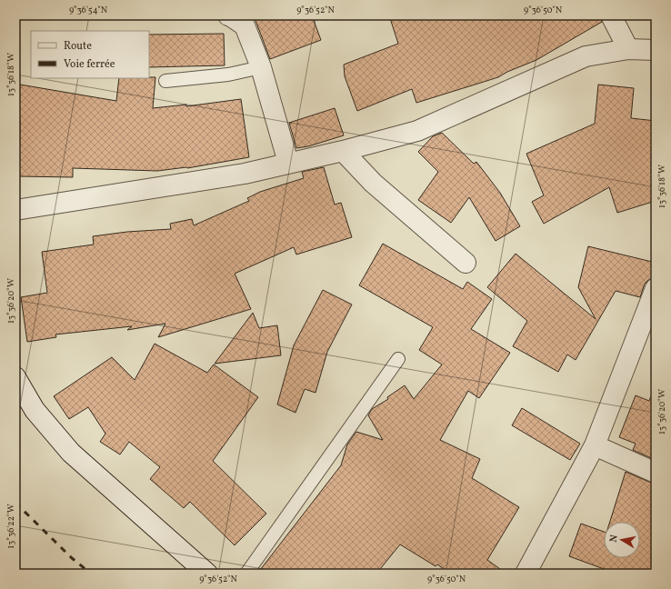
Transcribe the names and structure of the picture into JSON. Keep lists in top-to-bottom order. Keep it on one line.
{"legend":["Route","Voie ferrée"],"north":"left","coordinates":["9°36'54\"N","9°36'52\"N","9°36'50\"N","13°36'18\"W","13°36'20\"W","13°36'22\"W"]}
